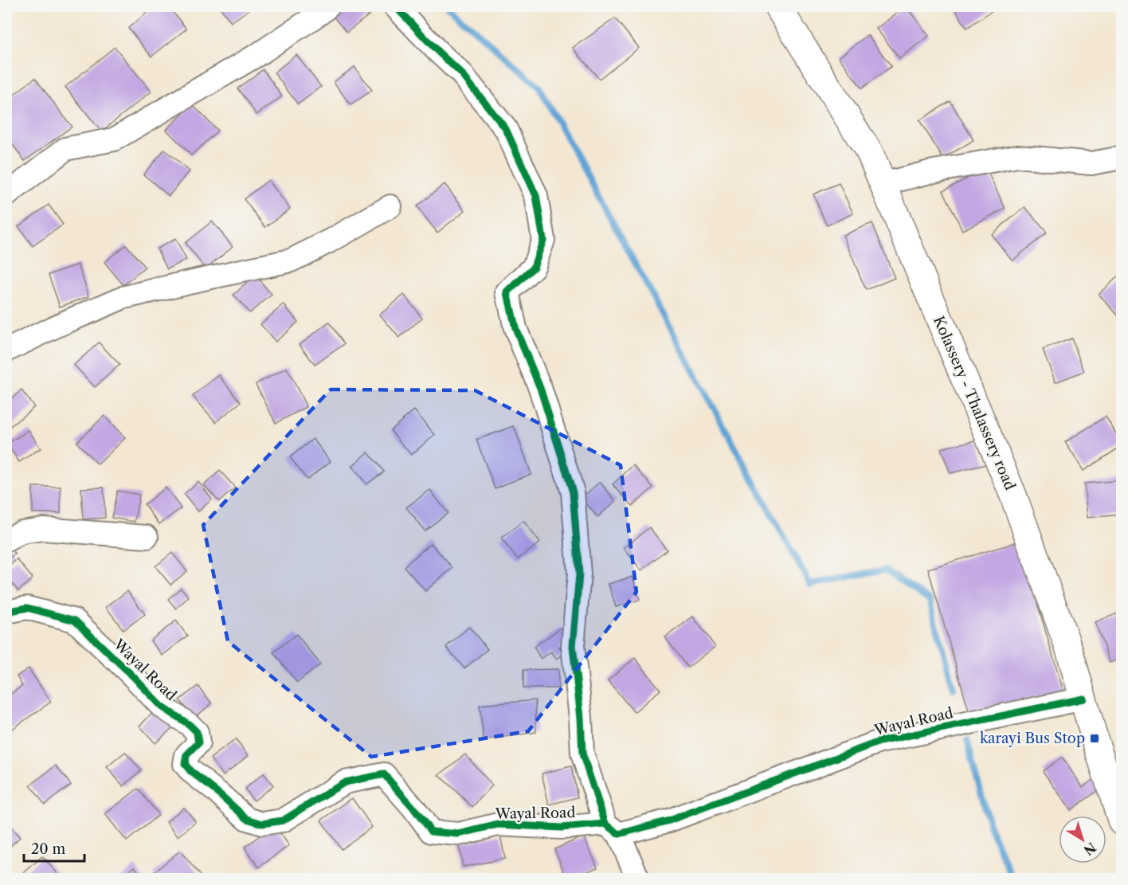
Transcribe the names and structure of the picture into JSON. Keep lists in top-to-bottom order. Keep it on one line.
{"streets":{"main road":["Kolassery - Thalassery road"],"street":["Wayal Road"]},"crossings":[["Kolassery - Thalassery road","Wayal Road"]],"places":{"transit":["karayi Bus Stop"]},"scale_bar":"20 m","north":"bottom right"}
